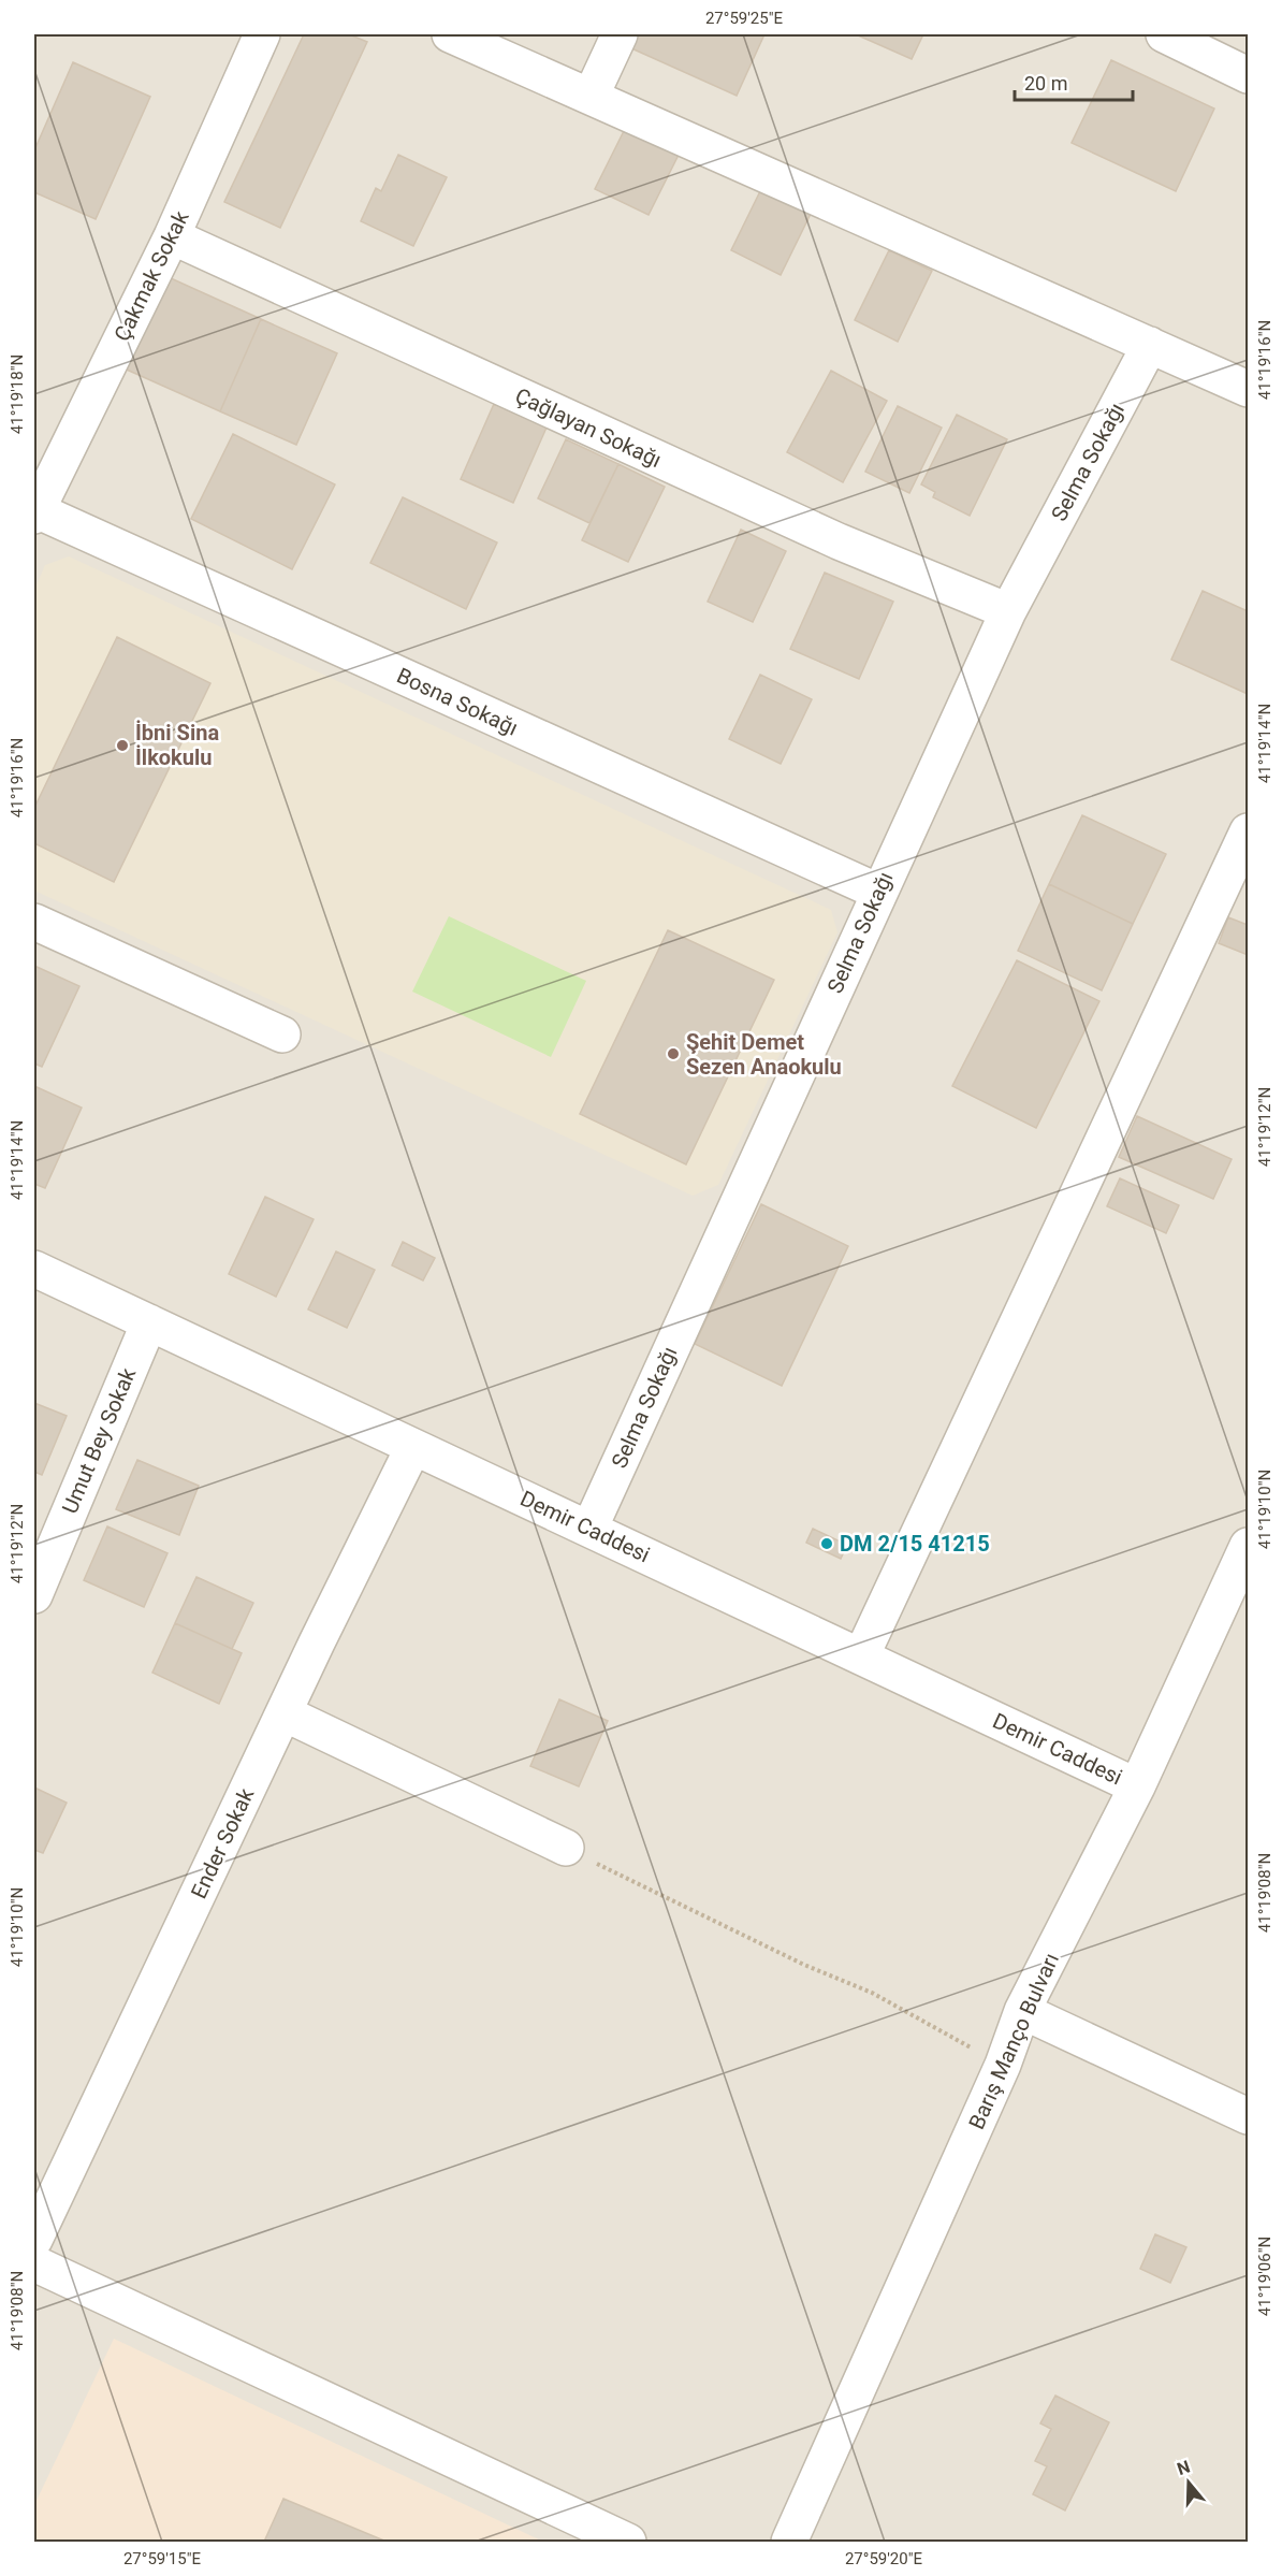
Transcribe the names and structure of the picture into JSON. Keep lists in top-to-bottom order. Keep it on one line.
{"streets":{"street":["Çakmak Sokak","Çağlayan Sokağı","Selma Sokağı","Bosna Sokağı","Umut Bey Sokak","Demir Caddesi","Ender Sokak","Barış Manço Bulvarı"]},"crossings":[["Çakmak Sokak","Çağlayan Sokağı"],["Çakmak Sokak","Bosna Sokağı"],["Çağlayan Sokağı","Selma Sokağı"],["Selma Sokağı","Bosna Sokağı"],["Selma Sokağı","Demir Caddesi"],["Umut Bey Sokak","Demir Caddesi"],["Demir Caddesi","Ender Sokak"],["Demir Caddesi","Barış Manço Bulvarı"]],"places":["İbni Sina İlkokulu","Şehit Demet Sezen Anaokulu","DM 2/15 41215"],"scale_bar":"20 m","north":"top","coordinates":["27°59'25\"E","41°19'16\"N","41°19'18\"N","41°19'14\"N","41°19'12\"N","41°19'10\"N","41°19'08\"N","41°19'06\"N","27°59'15\"E","27°59'20\"E"]}
